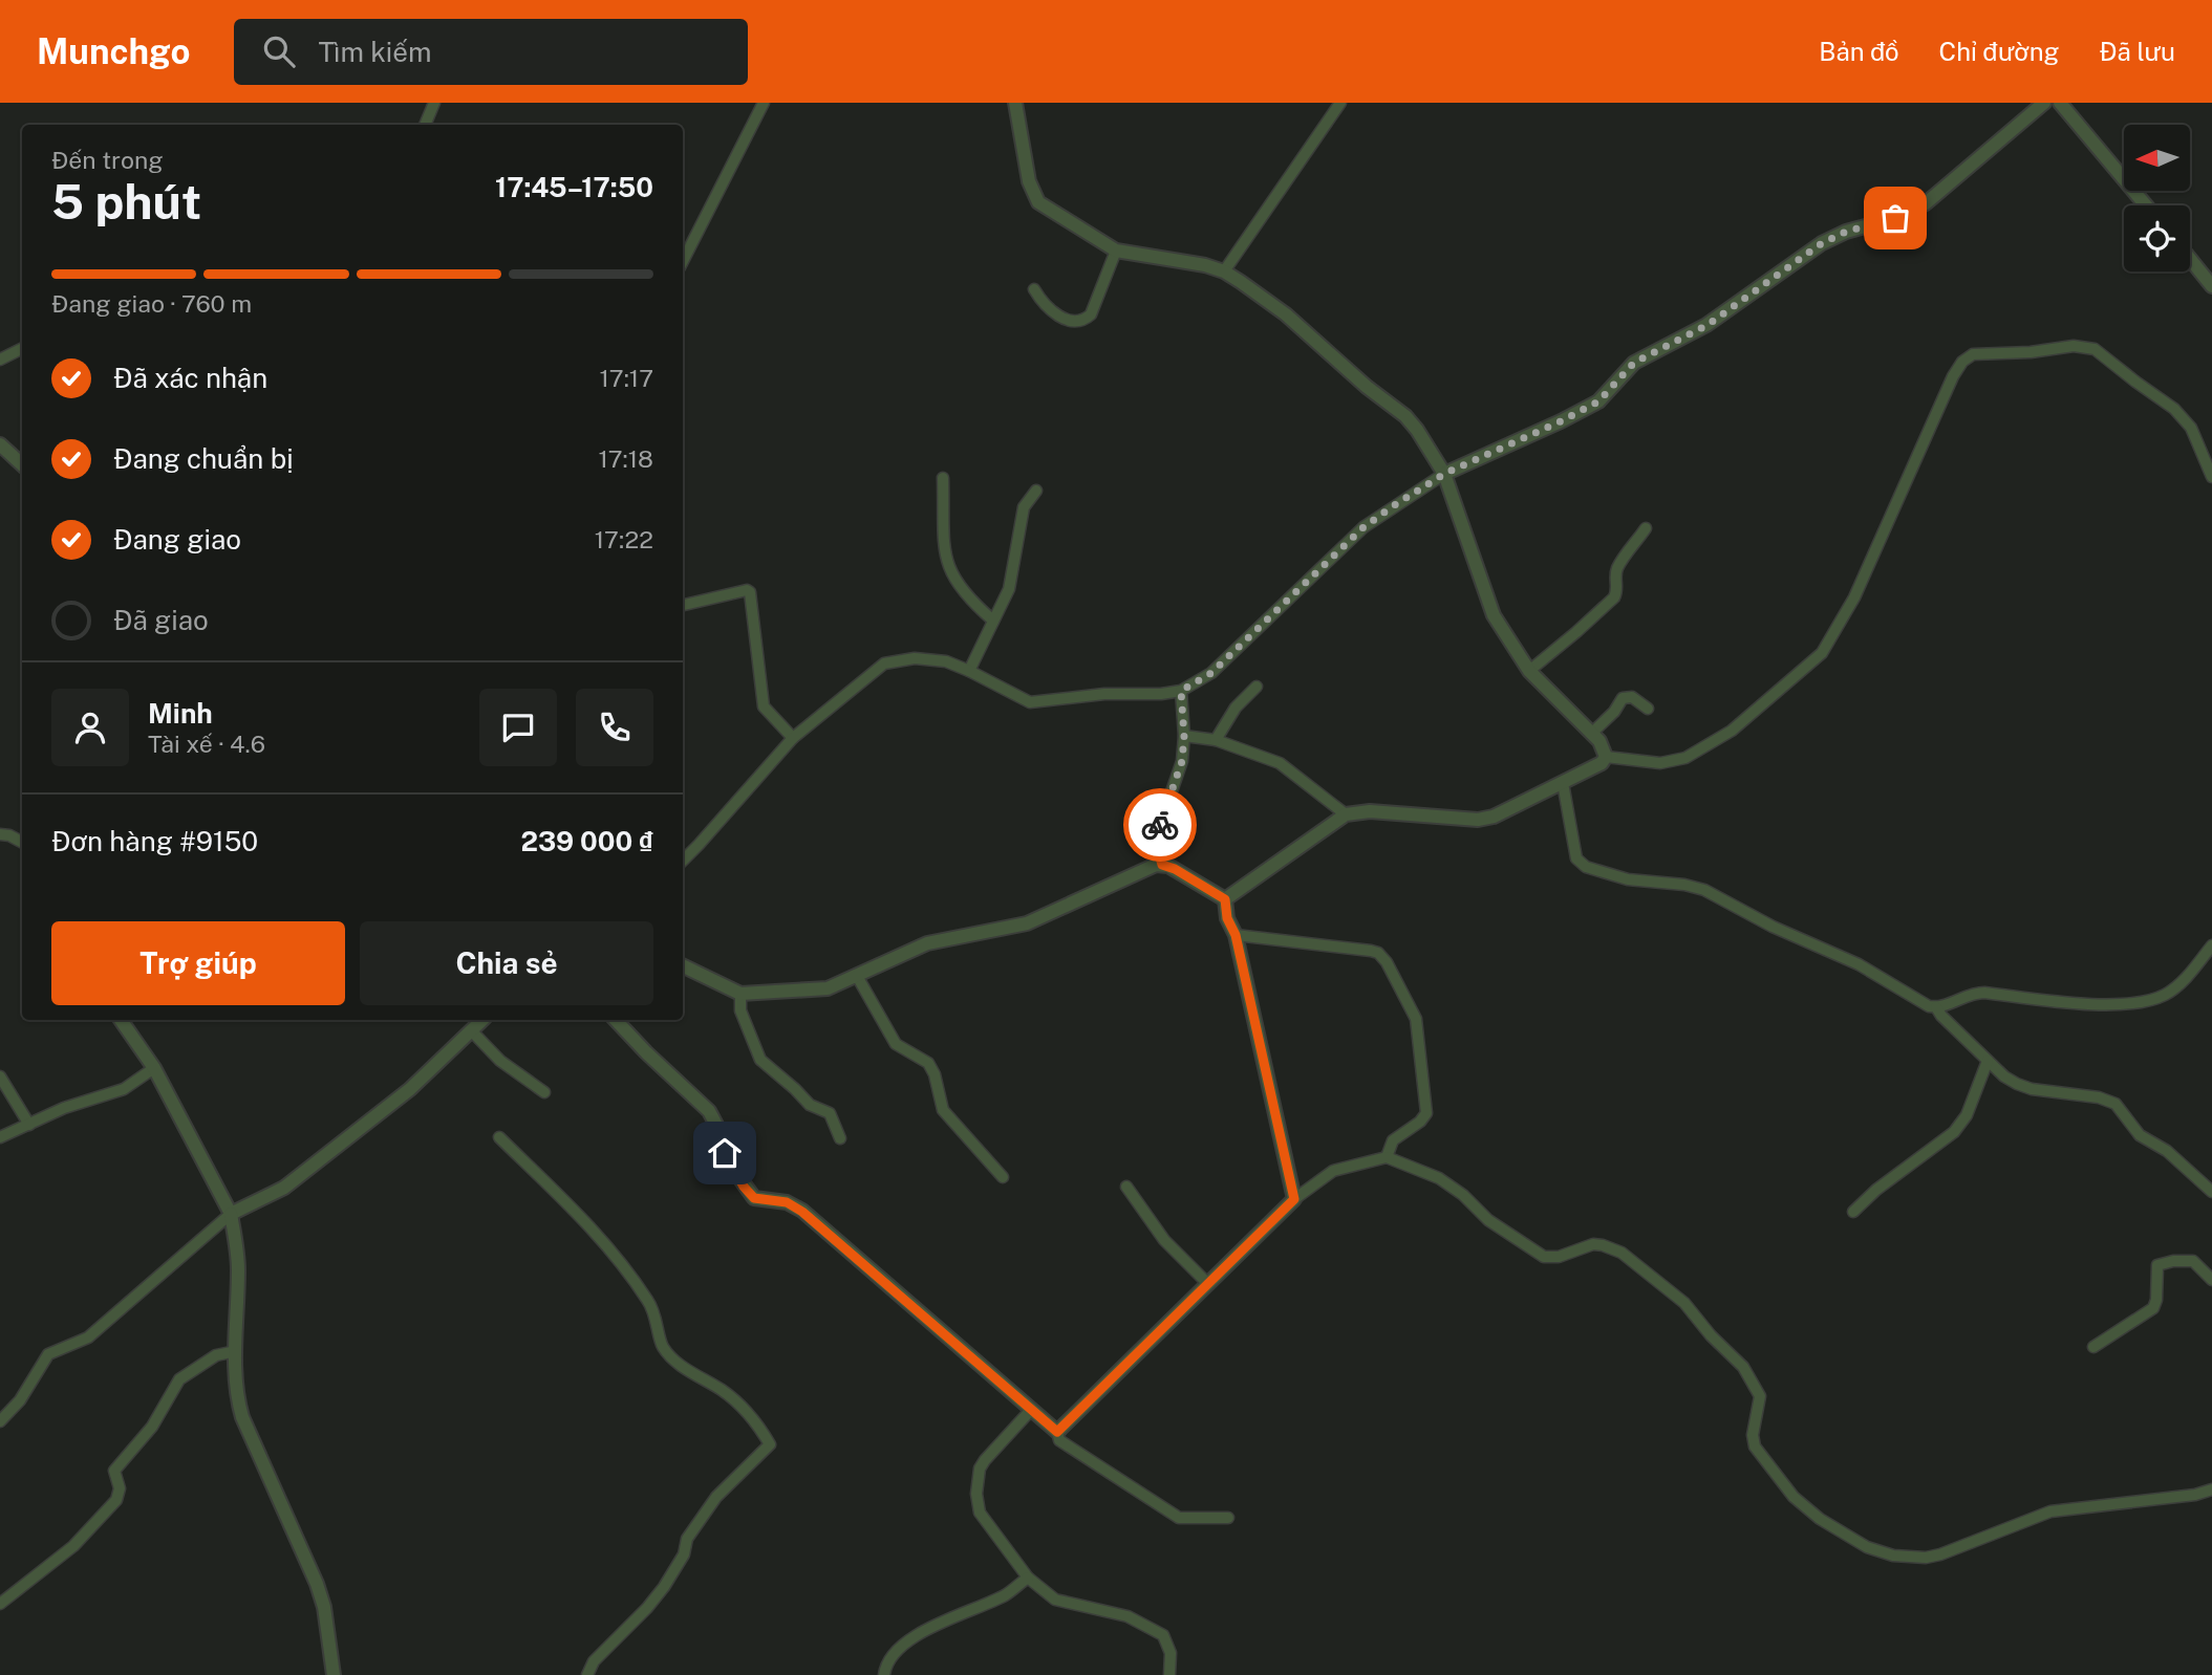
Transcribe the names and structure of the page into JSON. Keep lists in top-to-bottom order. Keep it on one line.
{"north":"left","page":{"header":"Munchgo","search":"Tìm kiếm","nav":["Bản đồ","Chỉ đường","Đã lưu"],"heading":["5 phút","Đến trong","17:45–17:50"],"panel":["Minh","Tài xế · 4.6","Đơn hàng #9150","239 000 ₫"],"bar":"Đang giao · 760 m","list":[["Đã xác nhận","17:17"],["Đang chuẩn bị","17:18"],["Đang giao","17:22"],"Đã giao"],"buttons":["Trợ giúp","Chia sẻ"]}}
